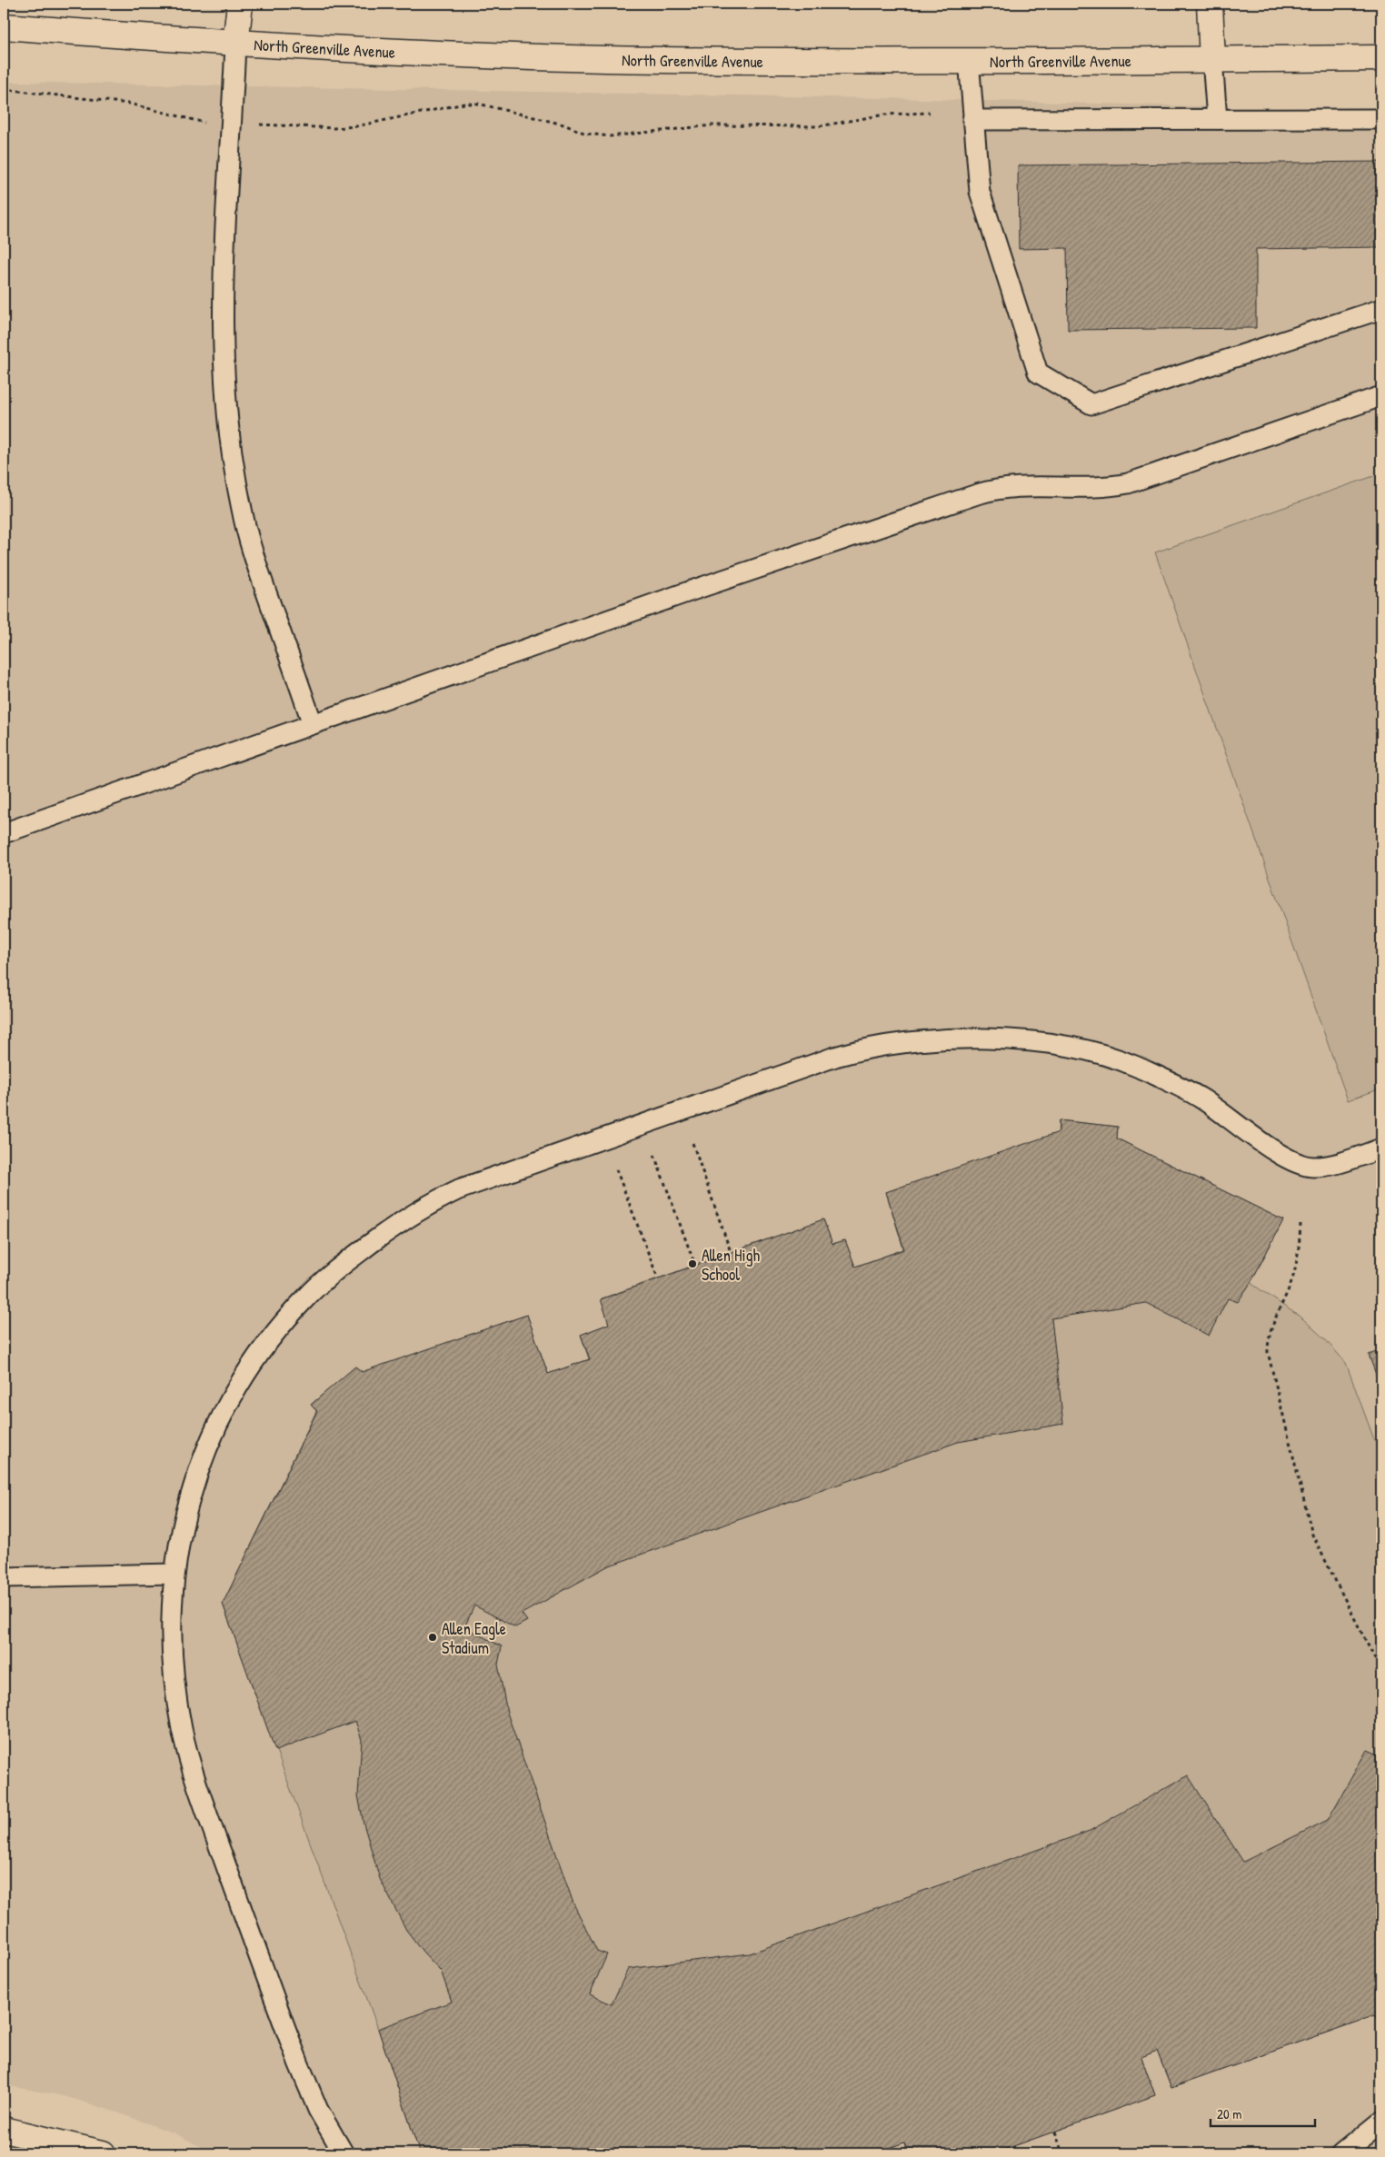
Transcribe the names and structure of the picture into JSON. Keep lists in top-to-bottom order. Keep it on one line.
{"streets":{"main road":["North Greenville Avenue"]},"places":["Allen High School","Allen Eagle Stadium"],"scale_bar":"20 m"}
